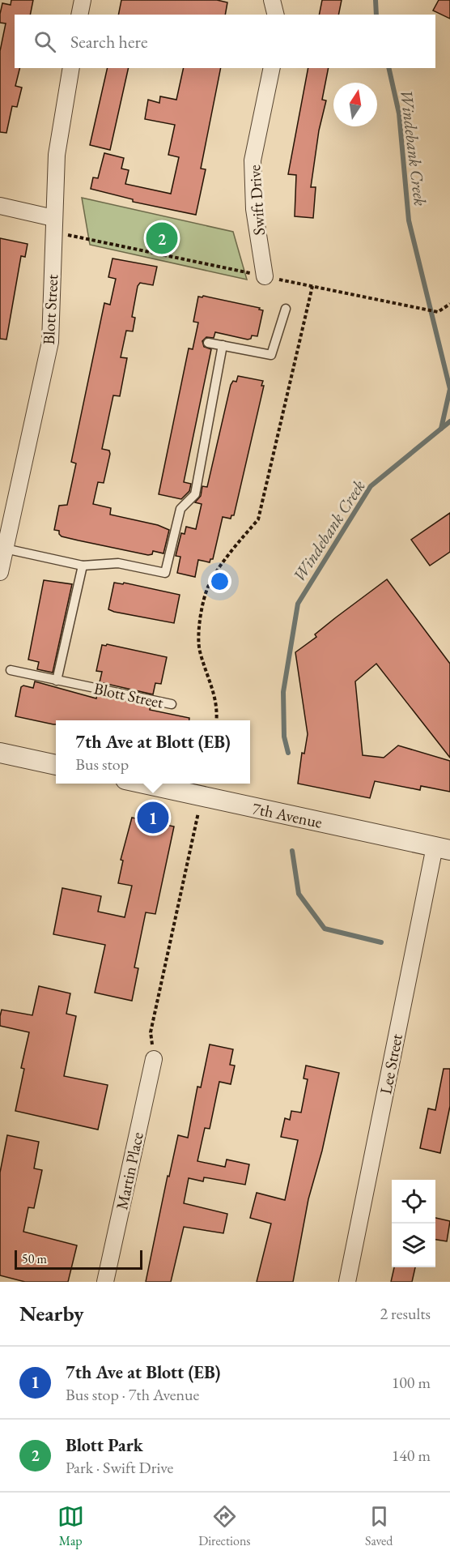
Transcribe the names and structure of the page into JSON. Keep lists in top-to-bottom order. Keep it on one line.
{"streets":{"street":["Swift Drive","Blott Street","7th Avenue","Lee Street","Martin Place"]},"crossings":[["7th Avenue","Lee Street"]],"water":["Windebank Creek"],"scale_bar":"50 m","north":"top","page":{"search":"Search here","pins":["2","1"],"popup":["7th Ave at Blott (EB)","Bus stop"],"scale":"50 m","heading":["Nearby","2 results"],"list":[{"mark":"1","name":"7th Ave at Blott (EB)","note":"Bus stop · 7th Avenue","value":"100 m"},{"mark":"2","name":"Blott Park","note":"Park · Swift Drive","value":"140 m"}],"nav":["Map","Directions","Saved"]}}
